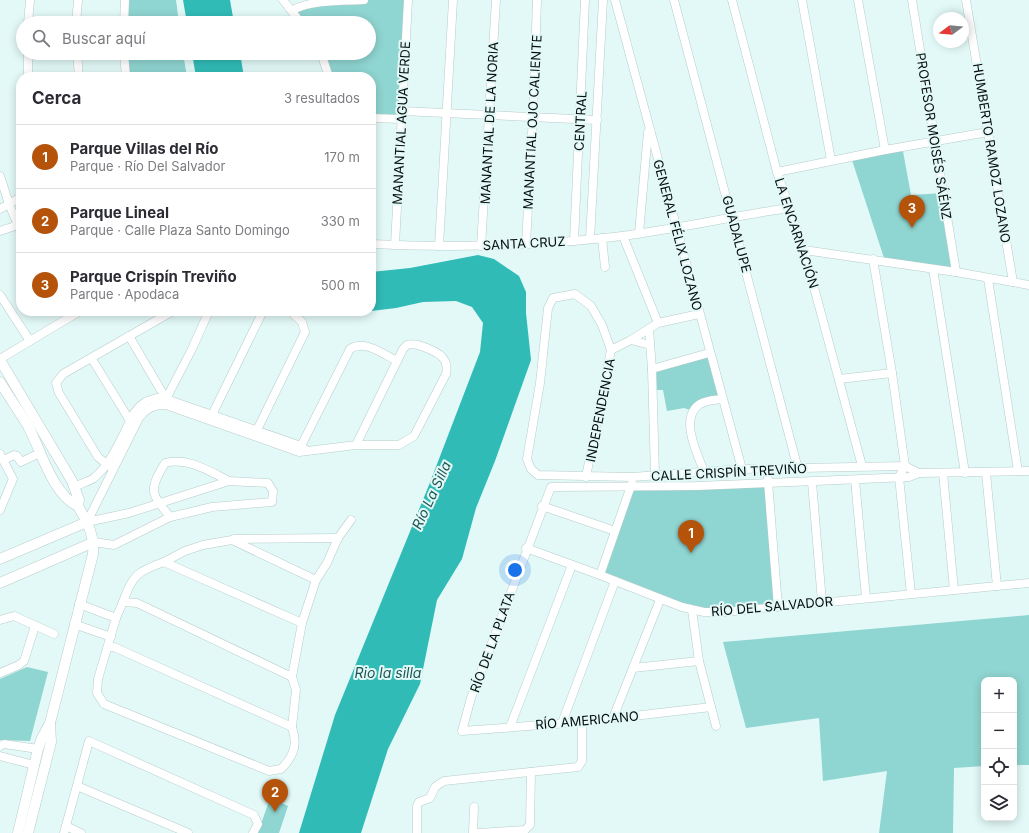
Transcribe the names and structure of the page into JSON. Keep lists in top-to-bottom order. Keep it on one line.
{"streets":{"street":["CENTRAL","MANANTIAL OJO CALIENTE","MANANTIAL AGUA VERDE","MANANTIAL DE LA NORIA","PROFESOR MOISÉS SÁÉNZ","HUMBERTO RAMOZ LOZANO","LA ENCARNACIÓN","GUADALUPE","GENERAL FÉLIX LOZANO","SANTA CRUZ","INDEPENDENCIA","CALLE CRISPÍN TREVIÑO","RÍO DEL SALVADOR","RÍO DE LA PLATA","RÍO AMERICANO"]},"crossings":[["CENTRAL","SANTA CRUZ"],["MANANTIAL OJO CALIENTE","SANTA CRUZ"],["MANANTIAL AGUA VERDE","SANTA CRUZ"],["MANANTIAL DE LA NORIA","SANTA CRUZ"],["LA ENCARNACIÓN","SANTA CRUZ"],["LA ENCARNACIÓN","CALLE CRISPÍN TREVIÑO"],["GUADALUPE","SANTA CRUZ"],["GUADALUPE","CALLE CRISPÍN TREVIÑO"],["GENERAL FÉLIX LOZANO","SANTA CRUZ"],["GENERAL FÉLIX LOZANO","CALLE CRISPÍN TREVIÑO"],["INDEPENDENCIA","CALLE CRISPÍN TREVIÑO"],["CALLE CRISPÍN TREVIÑO","RÍO DE LA PLATA"],["RÍO DEL SALVADOR","RÍO DE LA PLATA"],["RÍO DE LA PLATA","RÍO AMERICANO"]],"water":["Río La Silla","Rio la silla"],"north":"left","page":{"search":"Buscar aquí","heading":["Cerca","3 resultados"],"list":[{"mark":"1","name":"Parque Villas del Río","note":"Parque · Río Del Salvador","value":"170 m"},{"mark":"2","name":"Parque Lineal","note":"Parque · Calle Plaza Santo Domingo","value":"330 m"},{"mark":"3","name":"Parque Crispín Treviño","note":"Parque · Apodaca","value":"500 m"}],"pins":["3","1","2"],"map_buttons":["+","−"]}}
